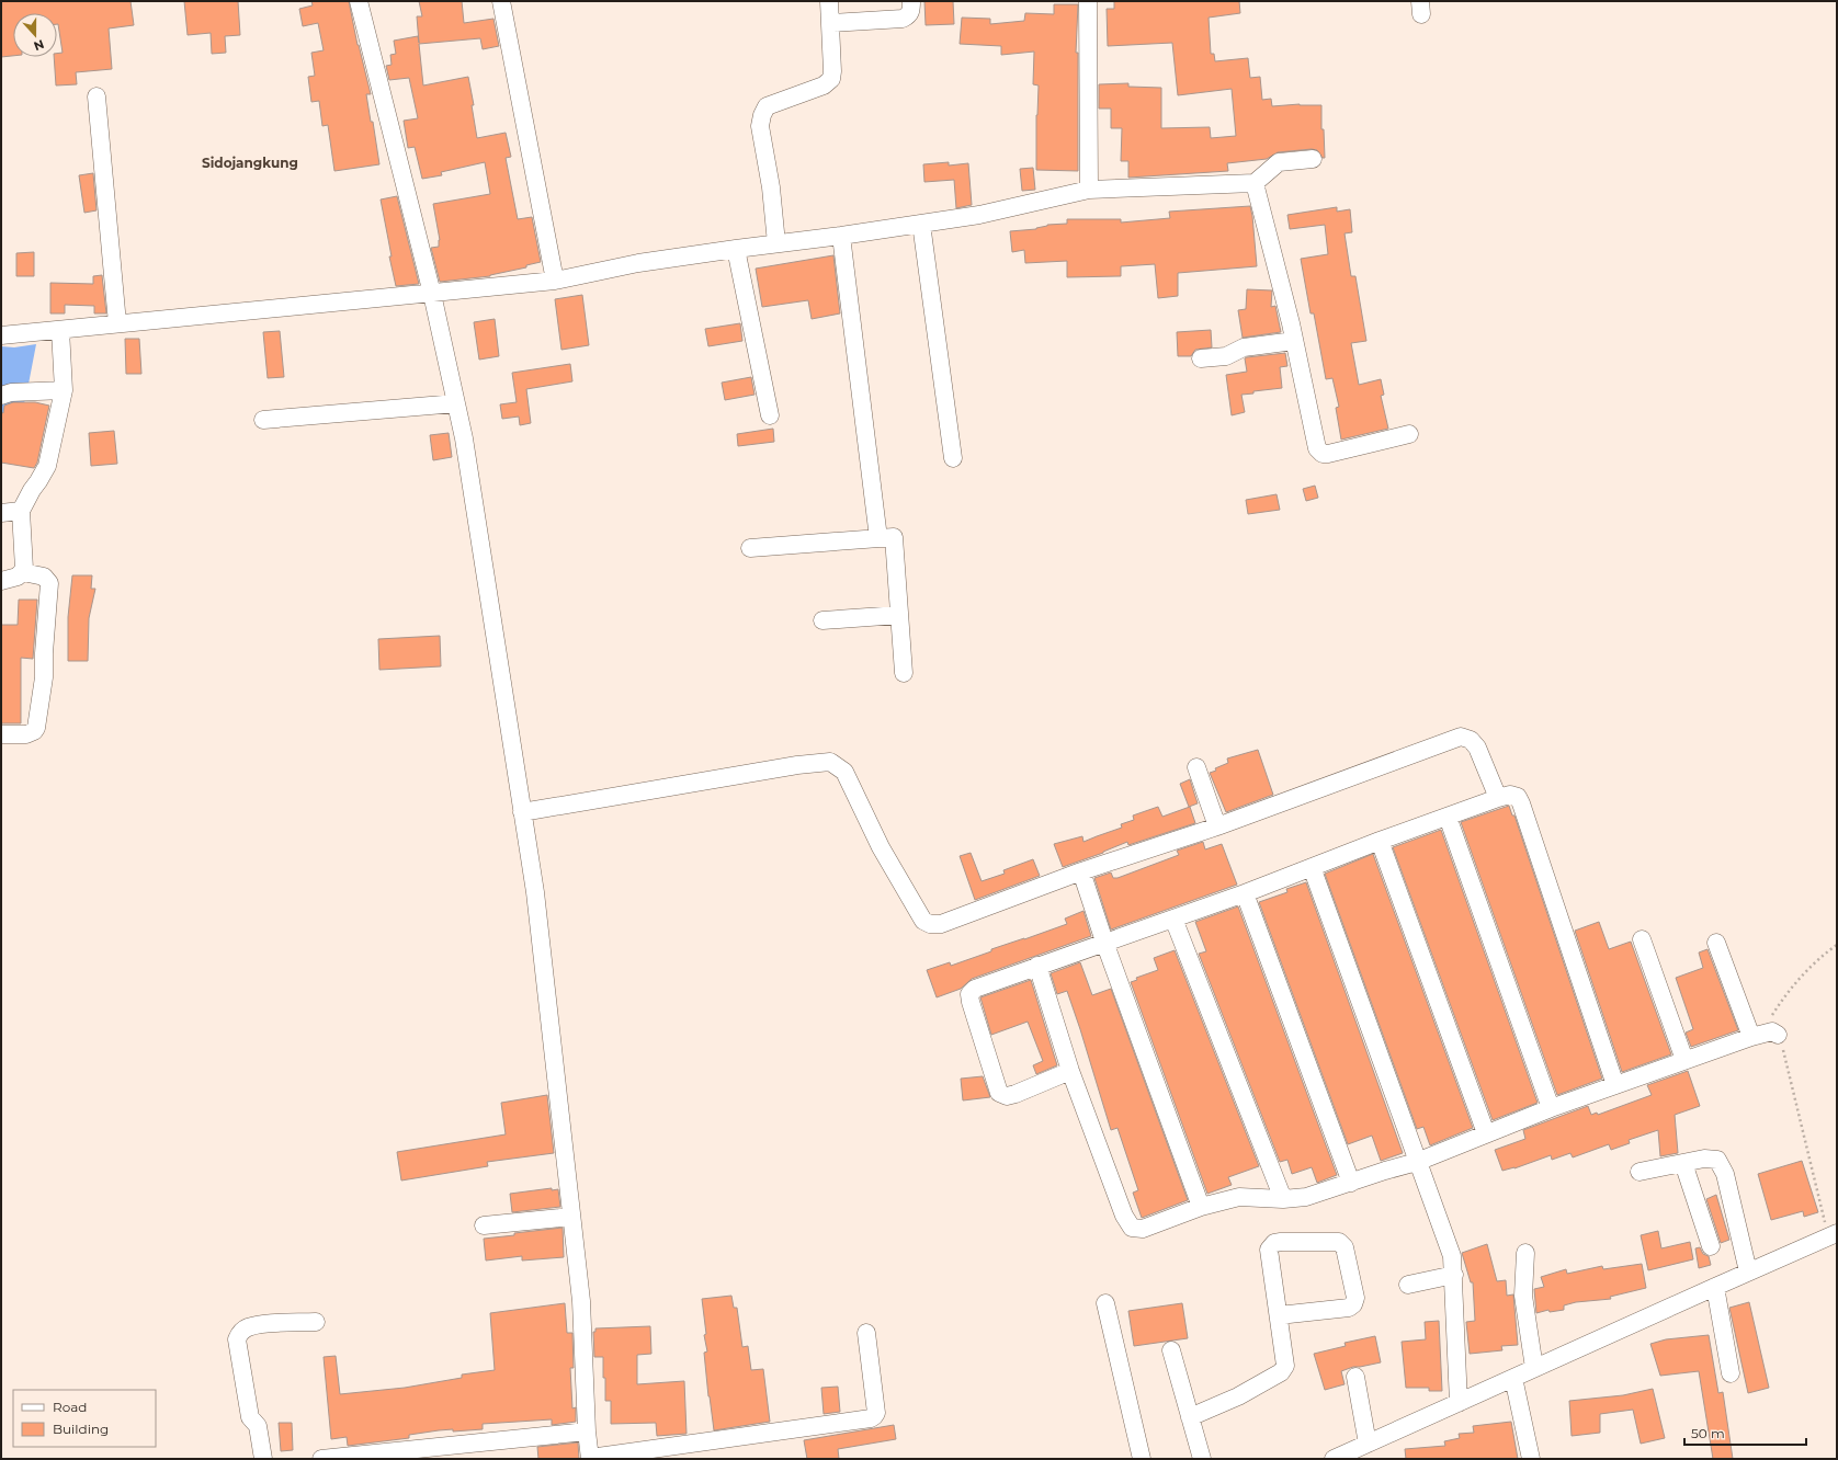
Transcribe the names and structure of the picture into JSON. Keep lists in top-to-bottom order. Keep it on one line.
{"districts":["Sidojangkung"],"legend":["Road","Building"],"scale_bar":"50 m","north":"bottom"}
